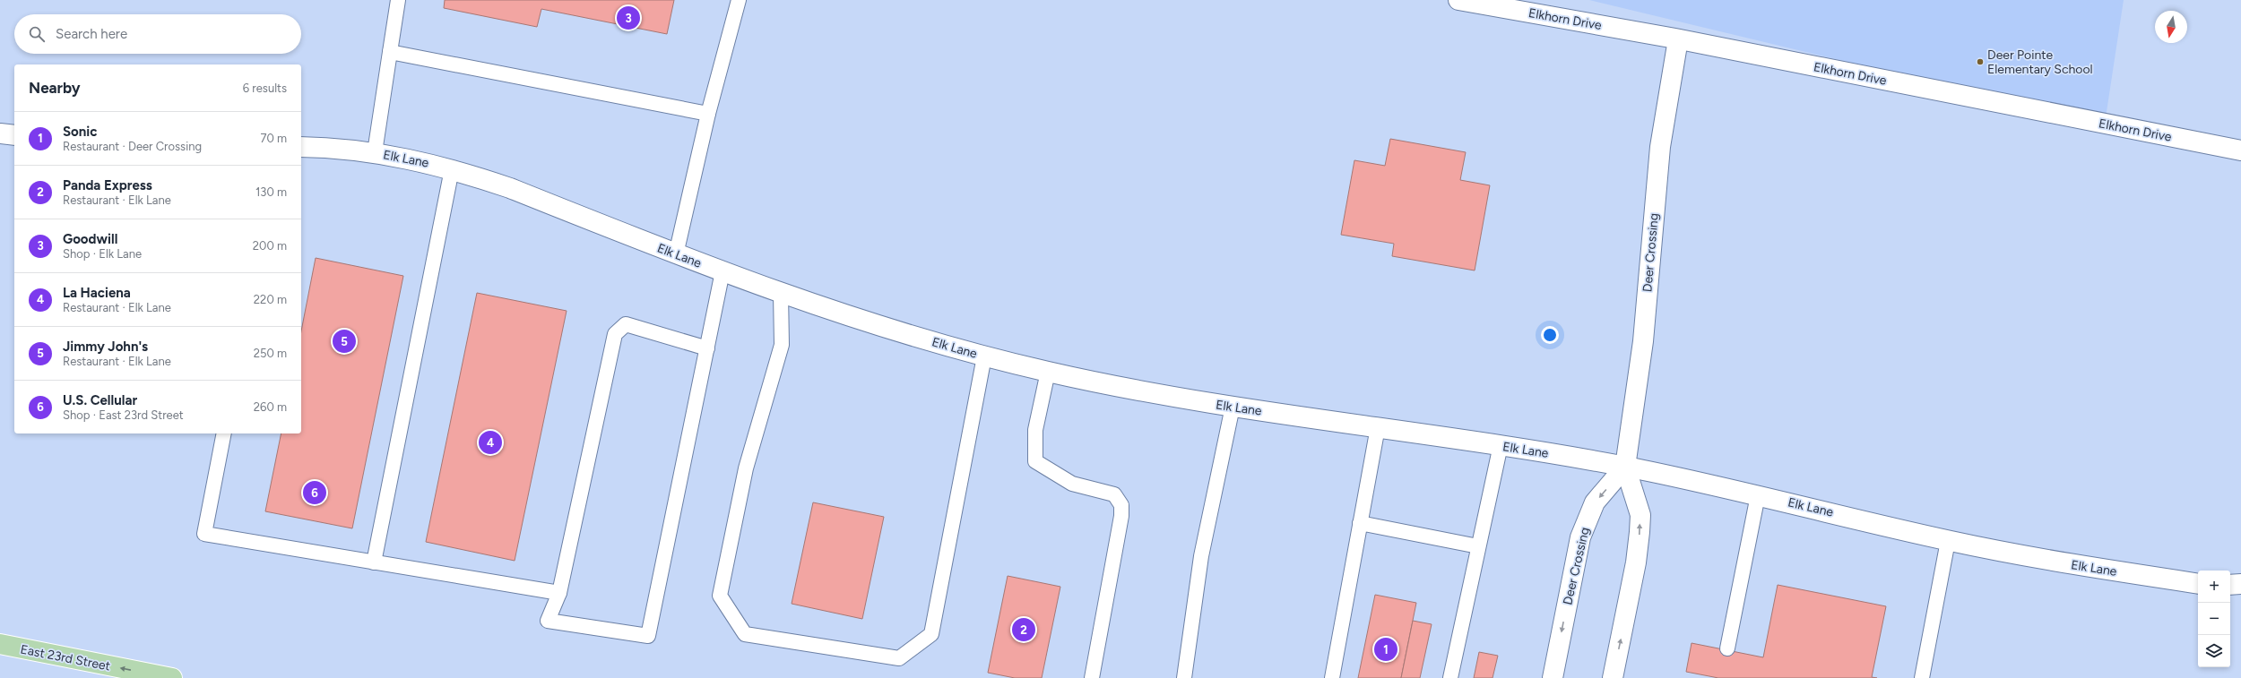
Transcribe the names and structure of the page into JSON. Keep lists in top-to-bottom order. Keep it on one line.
{"streets":{"main road":["East 23rd Street"],"street":["Elkhorn Drive","Elk Lane","Deer Crossing"]},"crossings":[["Elkhorn Drive","Deer Crossing"],["Elk Lane","Deer Crossing"]],"one_way":["East 23rd Street"],"places":["Deer Pointe Elementary School"],"north":"bottom","page":{"pins":["3","5","4","6","2","1"],"search":"Search here","heading":["Nearby","6 results"],"list":[{"mark":"1","name":"Sonic","note":"Restaurant · Deer Crossing","value":"70 m"},{"mark":"2","name":"Panda Express","note":"Restaurant · Elk Lane","value":"130 m"},{"mark":"3","name":"Goodwill","note":"Shop · Elk Lane","value":"200 m"},{"mark":"4","name":"La Haciena","note":"Restaurant · Elk Lane","value":"220 m"},{"mark":"5","name":"Jimmy John's","note":"Restaurant · Elk Lane","value":"250 m"},{"mark":"6","name":"U.S. Cellular","note":"Shop · East 23rd Street","value":"260 m"}],"map_buttons":["+","−"]}}
